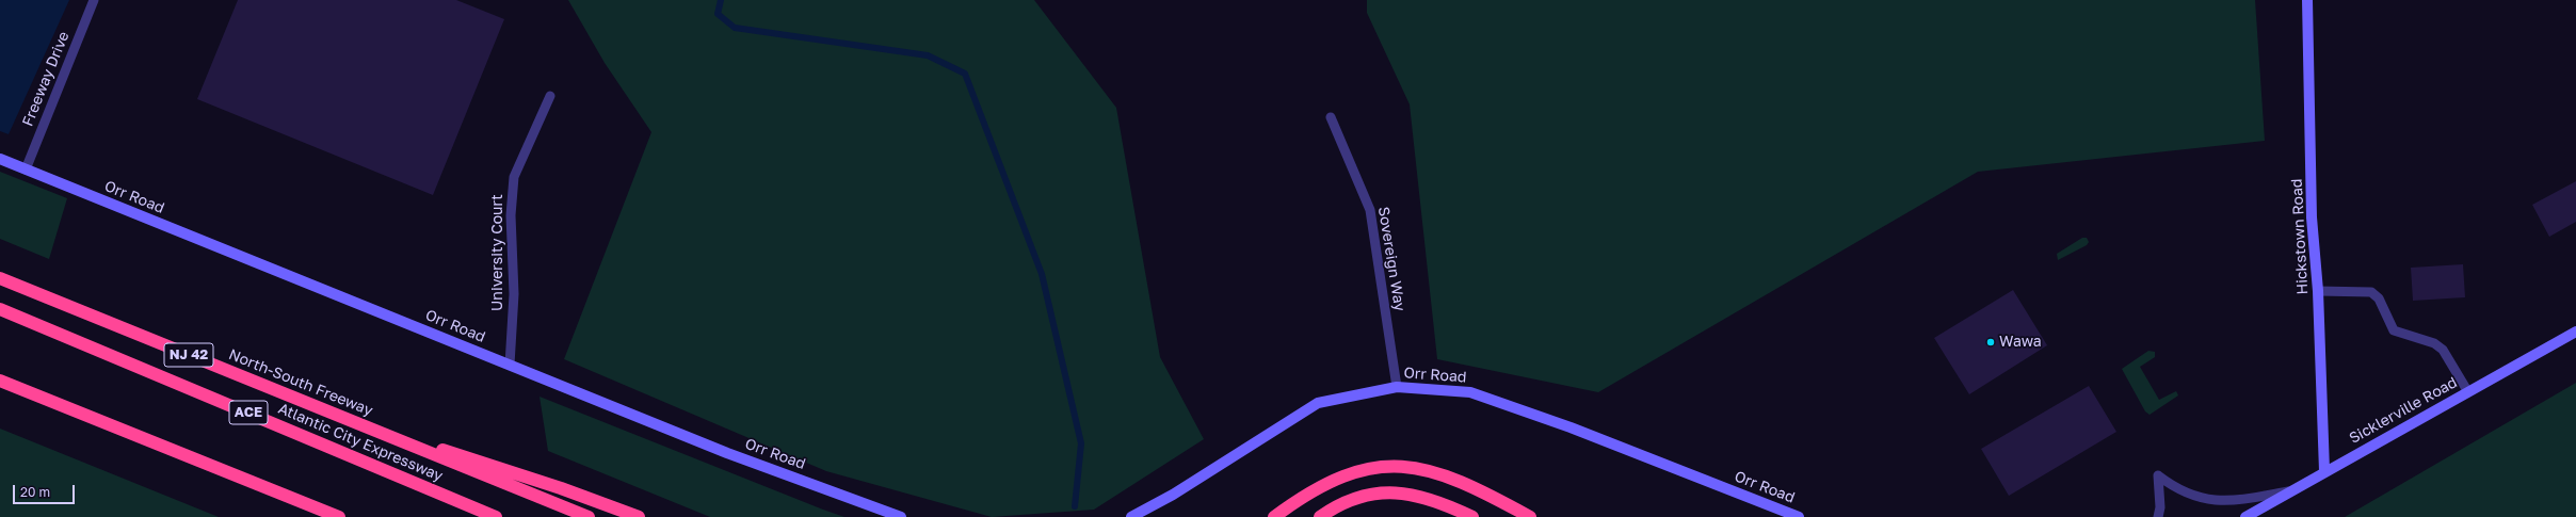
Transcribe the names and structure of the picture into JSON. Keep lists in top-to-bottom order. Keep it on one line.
{"streets":{"highway":["NJ 42","North-South Freeway","ACE","Atlantic City Expressway"],"street":["Orr Road","Hickstown Road","Sicklerville Road"],"lane":["Freeway Drive","University Court","Sovereign Way"]},"crossings":[["Freeway Drive","Orr Road"],["Orr Road","University Court"],["Orr Road","Sovereign Way"],["Hickstown Road","Sicklerville Road"]],"places":["Wawa"],"scale_bar":"20 m"}
